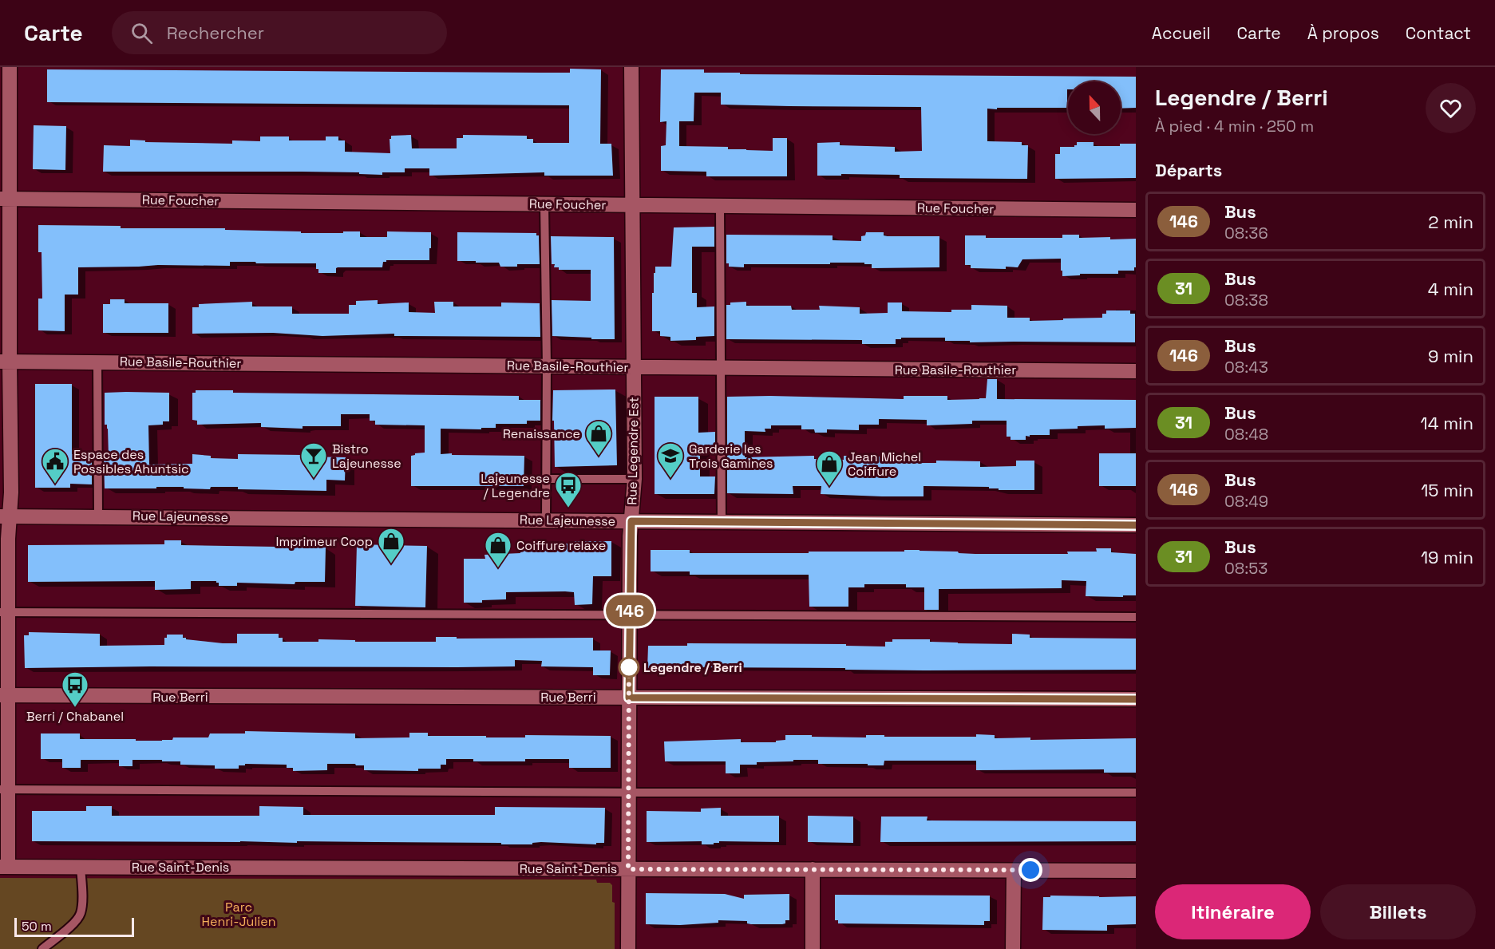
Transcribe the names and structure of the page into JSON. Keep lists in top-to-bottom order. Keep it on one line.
{"streets":{"street":["Rue Foucher","Rue Basile-Routhier","Rue Legendre Est","Rue Lajeunesse","Rue Berri","Rue Saint-Denis"]},"crossings":[["Rue Foucher","Rue Legendre Est"],["Rue Basile-Routhier","Rue Legendre Est"],["Rue Legendre Est","Rue Lajeunesse"],["Rue Legendre Est","Rue Berri"],["Rue Legendre Est","Rue Saint-Denis"]],"parks":["Parc Henri-Julien"],"places":{"shop":["Renaissance","Jean Michel Coiffure","Imprimeur Coop","Coiffure relaxe"],"bar":["Bistro Lajeunesse"],"school or university":["Garderie les Trois Gamines"],"public building":["Espace des Possibles Ahuntsic"],"bus stop":["Lajeunesse / Legendre","Berri / Chabanel"],"other":["Legendre / Berri"]},"lines":["bus line 146"],"scale_bar":"50 m","north":"top","page":{"header":"Carte","search":"Rechercher","nav":["Accueil","Carte","À propos","Contact"],"on_map":"146","heading":[["Legendre / Berri","À pied · 4 min · 250 m"],"Départs"],"list":[{"mark":"146","name":"Bus","note":"08:36","value":"2 min"},{"mark":"31","name":"Bus","note":"08:38","value":"4 min"},{"mark":"146","name":"Bus","note":"08:43","value":"9 min"},{"mark":"31","name":"Bus","note":"08:48","value":"14 min"},{"mark":"146","name":"Bus","note":"08:49","value":"15 min"},{"mark":"31","name":"Bus","note":"08:53","value":"19 min"}],"buttons":["Itinéraire","Billets"],"scale":"50 m"}}
